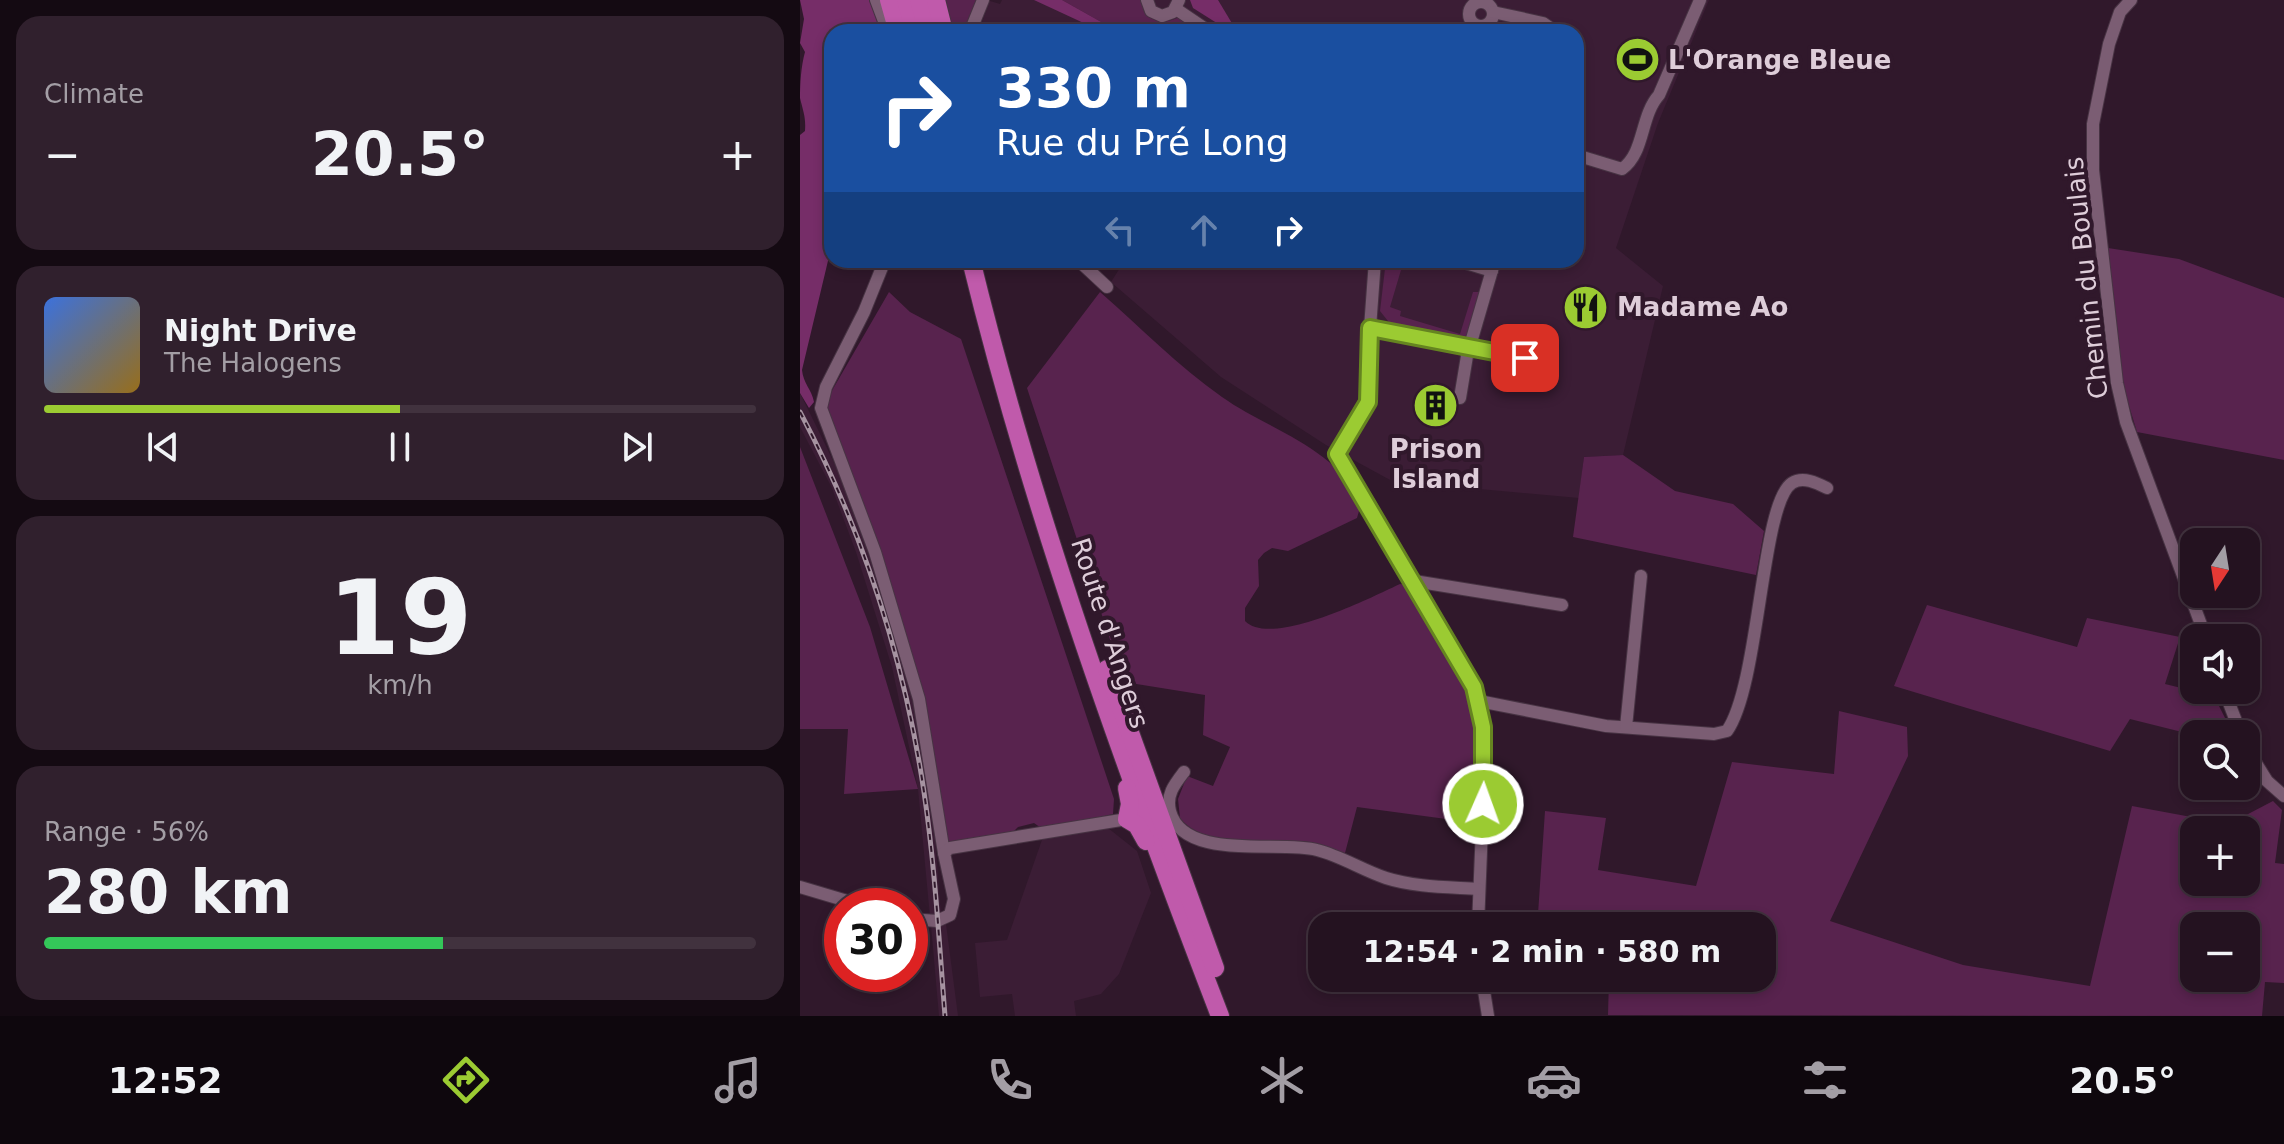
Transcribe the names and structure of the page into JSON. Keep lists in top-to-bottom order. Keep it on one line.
{"streets":{"highway":["Route d'Angers"],"street":["Chemin du Boulais"]},"places":{"sports":["L'Orange Bleue"],"restaurant":["Madame Ao"],"building":["Prison Island"]},"north":"bottom","page":{"tile":["Climate",["19","km/h"],["Range · 56%","280 km"]],"turn":["330 m","Rue du Pré Long"],"heat":["−","20.5°","+"],"song":["Night Drive","The Halogens"],"map_buttons":["+","−"],"limit":"30","trip":"12:54 · 2 min · 580 m","tabs":["12:52","20.5°"]}}
